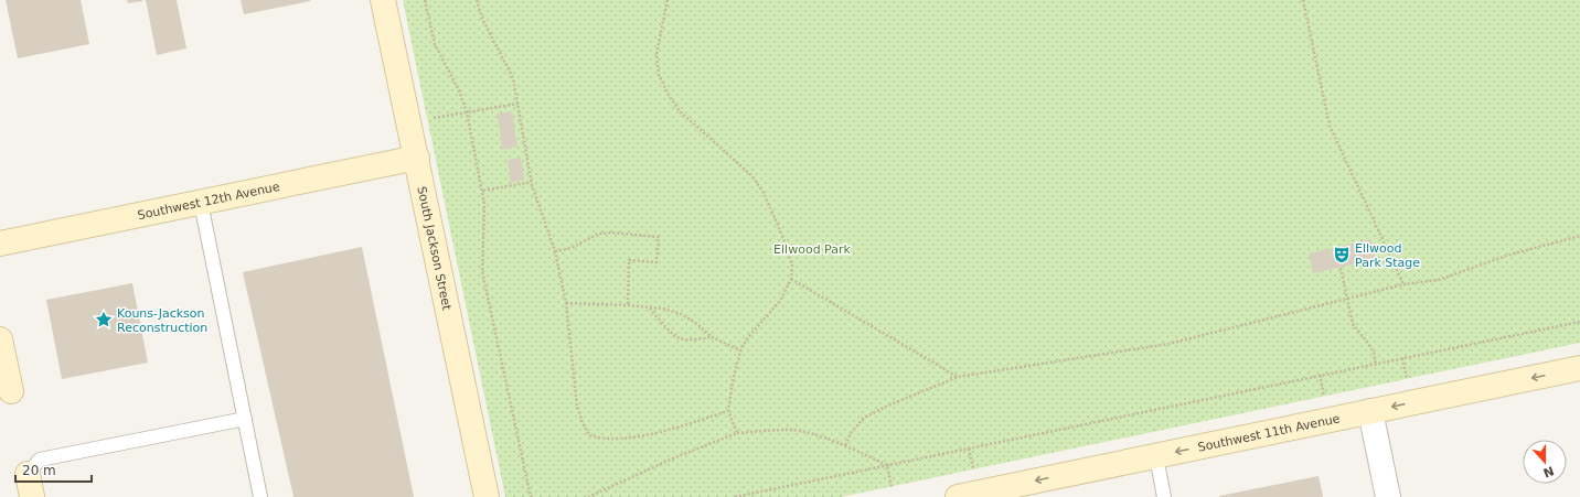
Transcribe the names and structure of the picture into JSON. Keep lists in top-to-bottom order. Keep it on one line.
{"streets":{"street":["Southwest 12th Avenue","South Jackson Street","Southwest 11th Avenue"]},"crossings":[["Southwest 12th Avenue","South Jackson Street"]],"one_way":["Southwest 11th Avenue"],"parks":["Ellwood Park"],"places":{"theatre":["Ellwood Park Stage"],"place":["Kouns-Jackson Reconstruction"]},"scale_bar":"20 m","north":"bottom"}
